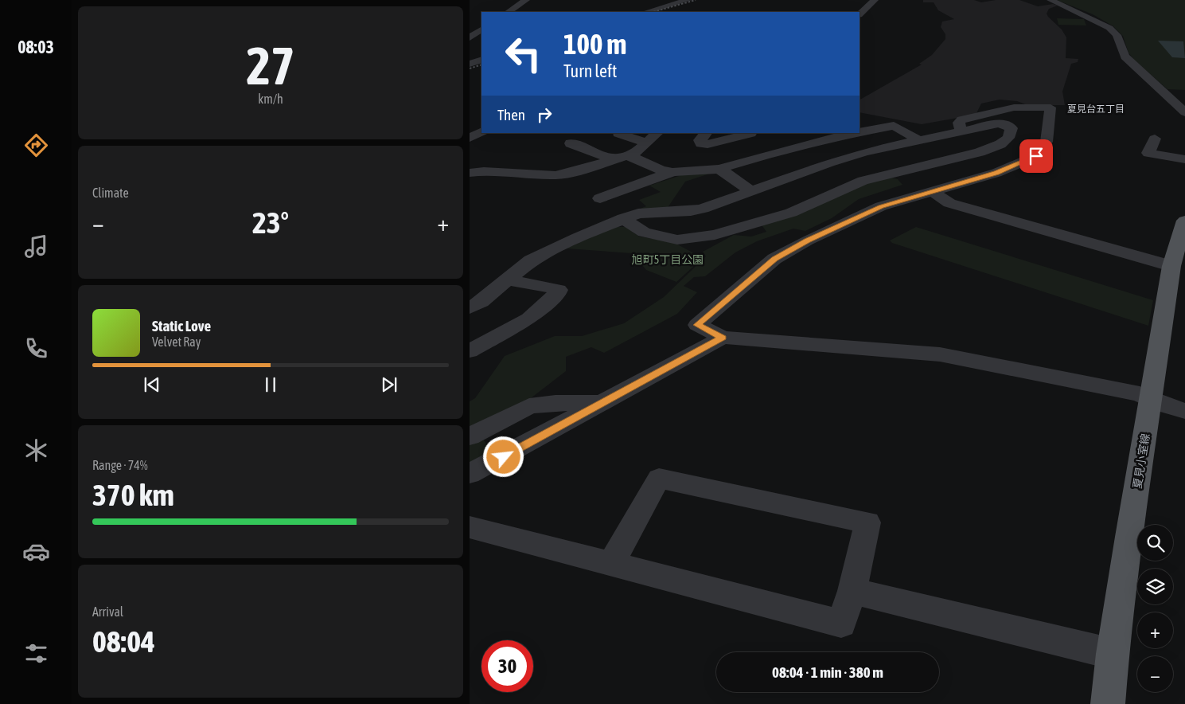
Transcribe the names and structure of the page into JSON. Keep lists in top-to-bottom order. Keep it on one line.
{"streets":{"main road":["夏見小室線"]},"districts":["夏見台五丁目"],"parks":["旭町5丁目公園"],"page":{"tabs":"08:03","tile":[["27","km/h"],"Climate",["Range · 74%","370 km"],["Arrival","08:04"]],"turn":["100 m","Turn left"],"then":"Then","heat":["−","23°","+"],"song":["Static Love","Velvet Ray"],"map_buttons":["+","−"],"limit":"30","trip":"08:04 · 1 min · 380 m"}}
